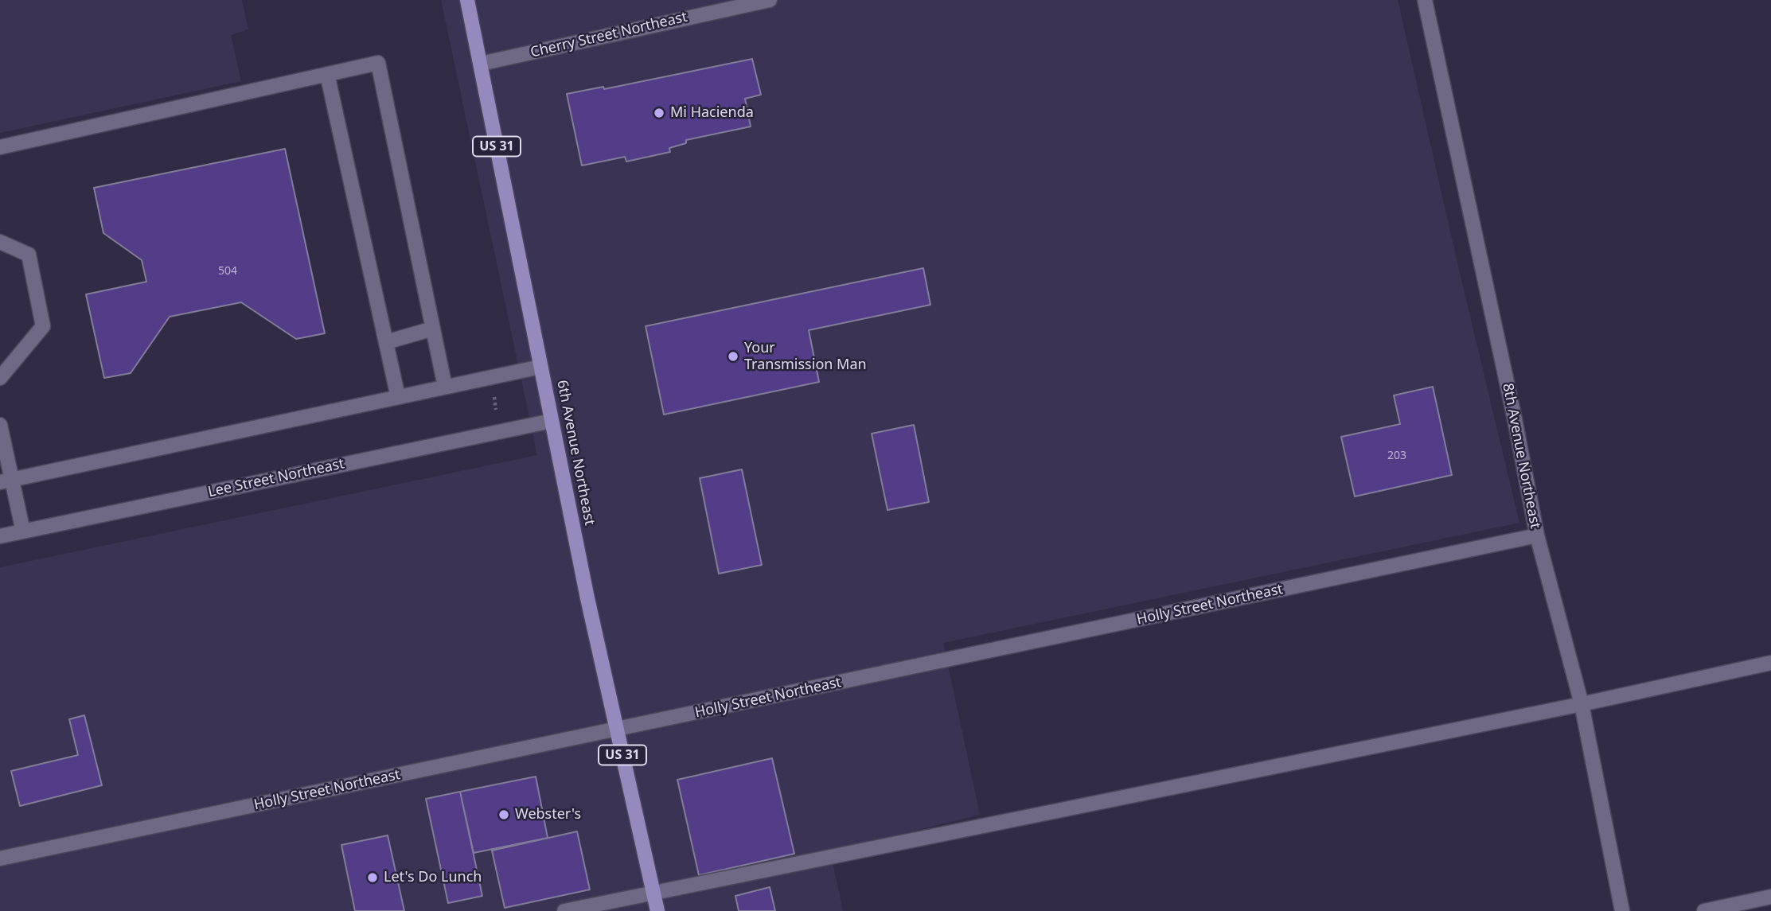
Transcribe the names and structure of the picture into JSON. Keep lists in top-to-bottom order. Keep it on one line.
{"streets":{"main road":["US 31","6th Avenue Northeast"],"street":["Cherry Street Northeast","8th Avenue Northeast","Lee Street Northeast","Holly Street Northeast"]},"crossings":[["Cherry Street Northeast","6th Avenue Northeast"],["6th Avenue Northeast","Lee Street Northeast"],["6th Avenue Northeast","Holly Street Northeast"],["8th Avenue Northeast","Holly Street Northeast"]],"places":["Mi Hacienda","Your Transmission Man","Webster's","Let's Do Lunch"],"house_numbers":["504","203"]}
